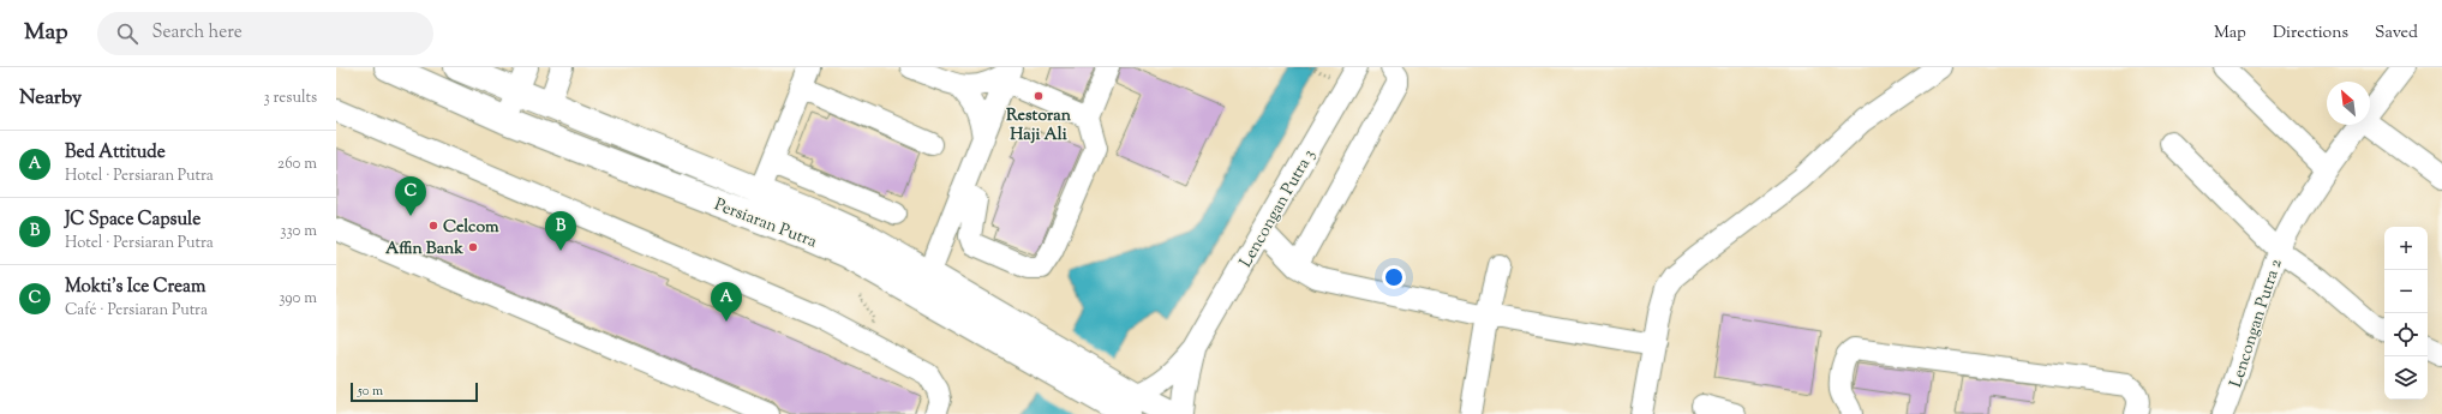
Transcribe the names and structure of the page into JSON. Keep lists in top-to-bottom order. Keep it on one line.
{"streets":{"main road":["Persiaran Putra"],"street":["Lencongan Putra 3","Lencongan Putra 2"]},"places":["Restoran Haji Ali","Celcom","Affin Bank"],"scale_bar":"50 m","north":"top left","page":{"header":"Map","search":"Search here","nav":["Map","Directions","Saved"],"heading":["Nearby","3 results"],"list":[{"mark":"A","name":"Bed Attitude","note":"Hotel · Persiaran Putra","value":"260 m"},{"mark":"B","name":"JC Space Capsule","note":"Hotel · Persiaran Putra","value":"330 m"},{"mark":"C","name":"Mokti's Ice Cream","note":"Café · Persiaran Putra","value":"390 m"}],"pins":["C","B","A"],"map_buttons":["+","−"],"scale":"50 m"}}
